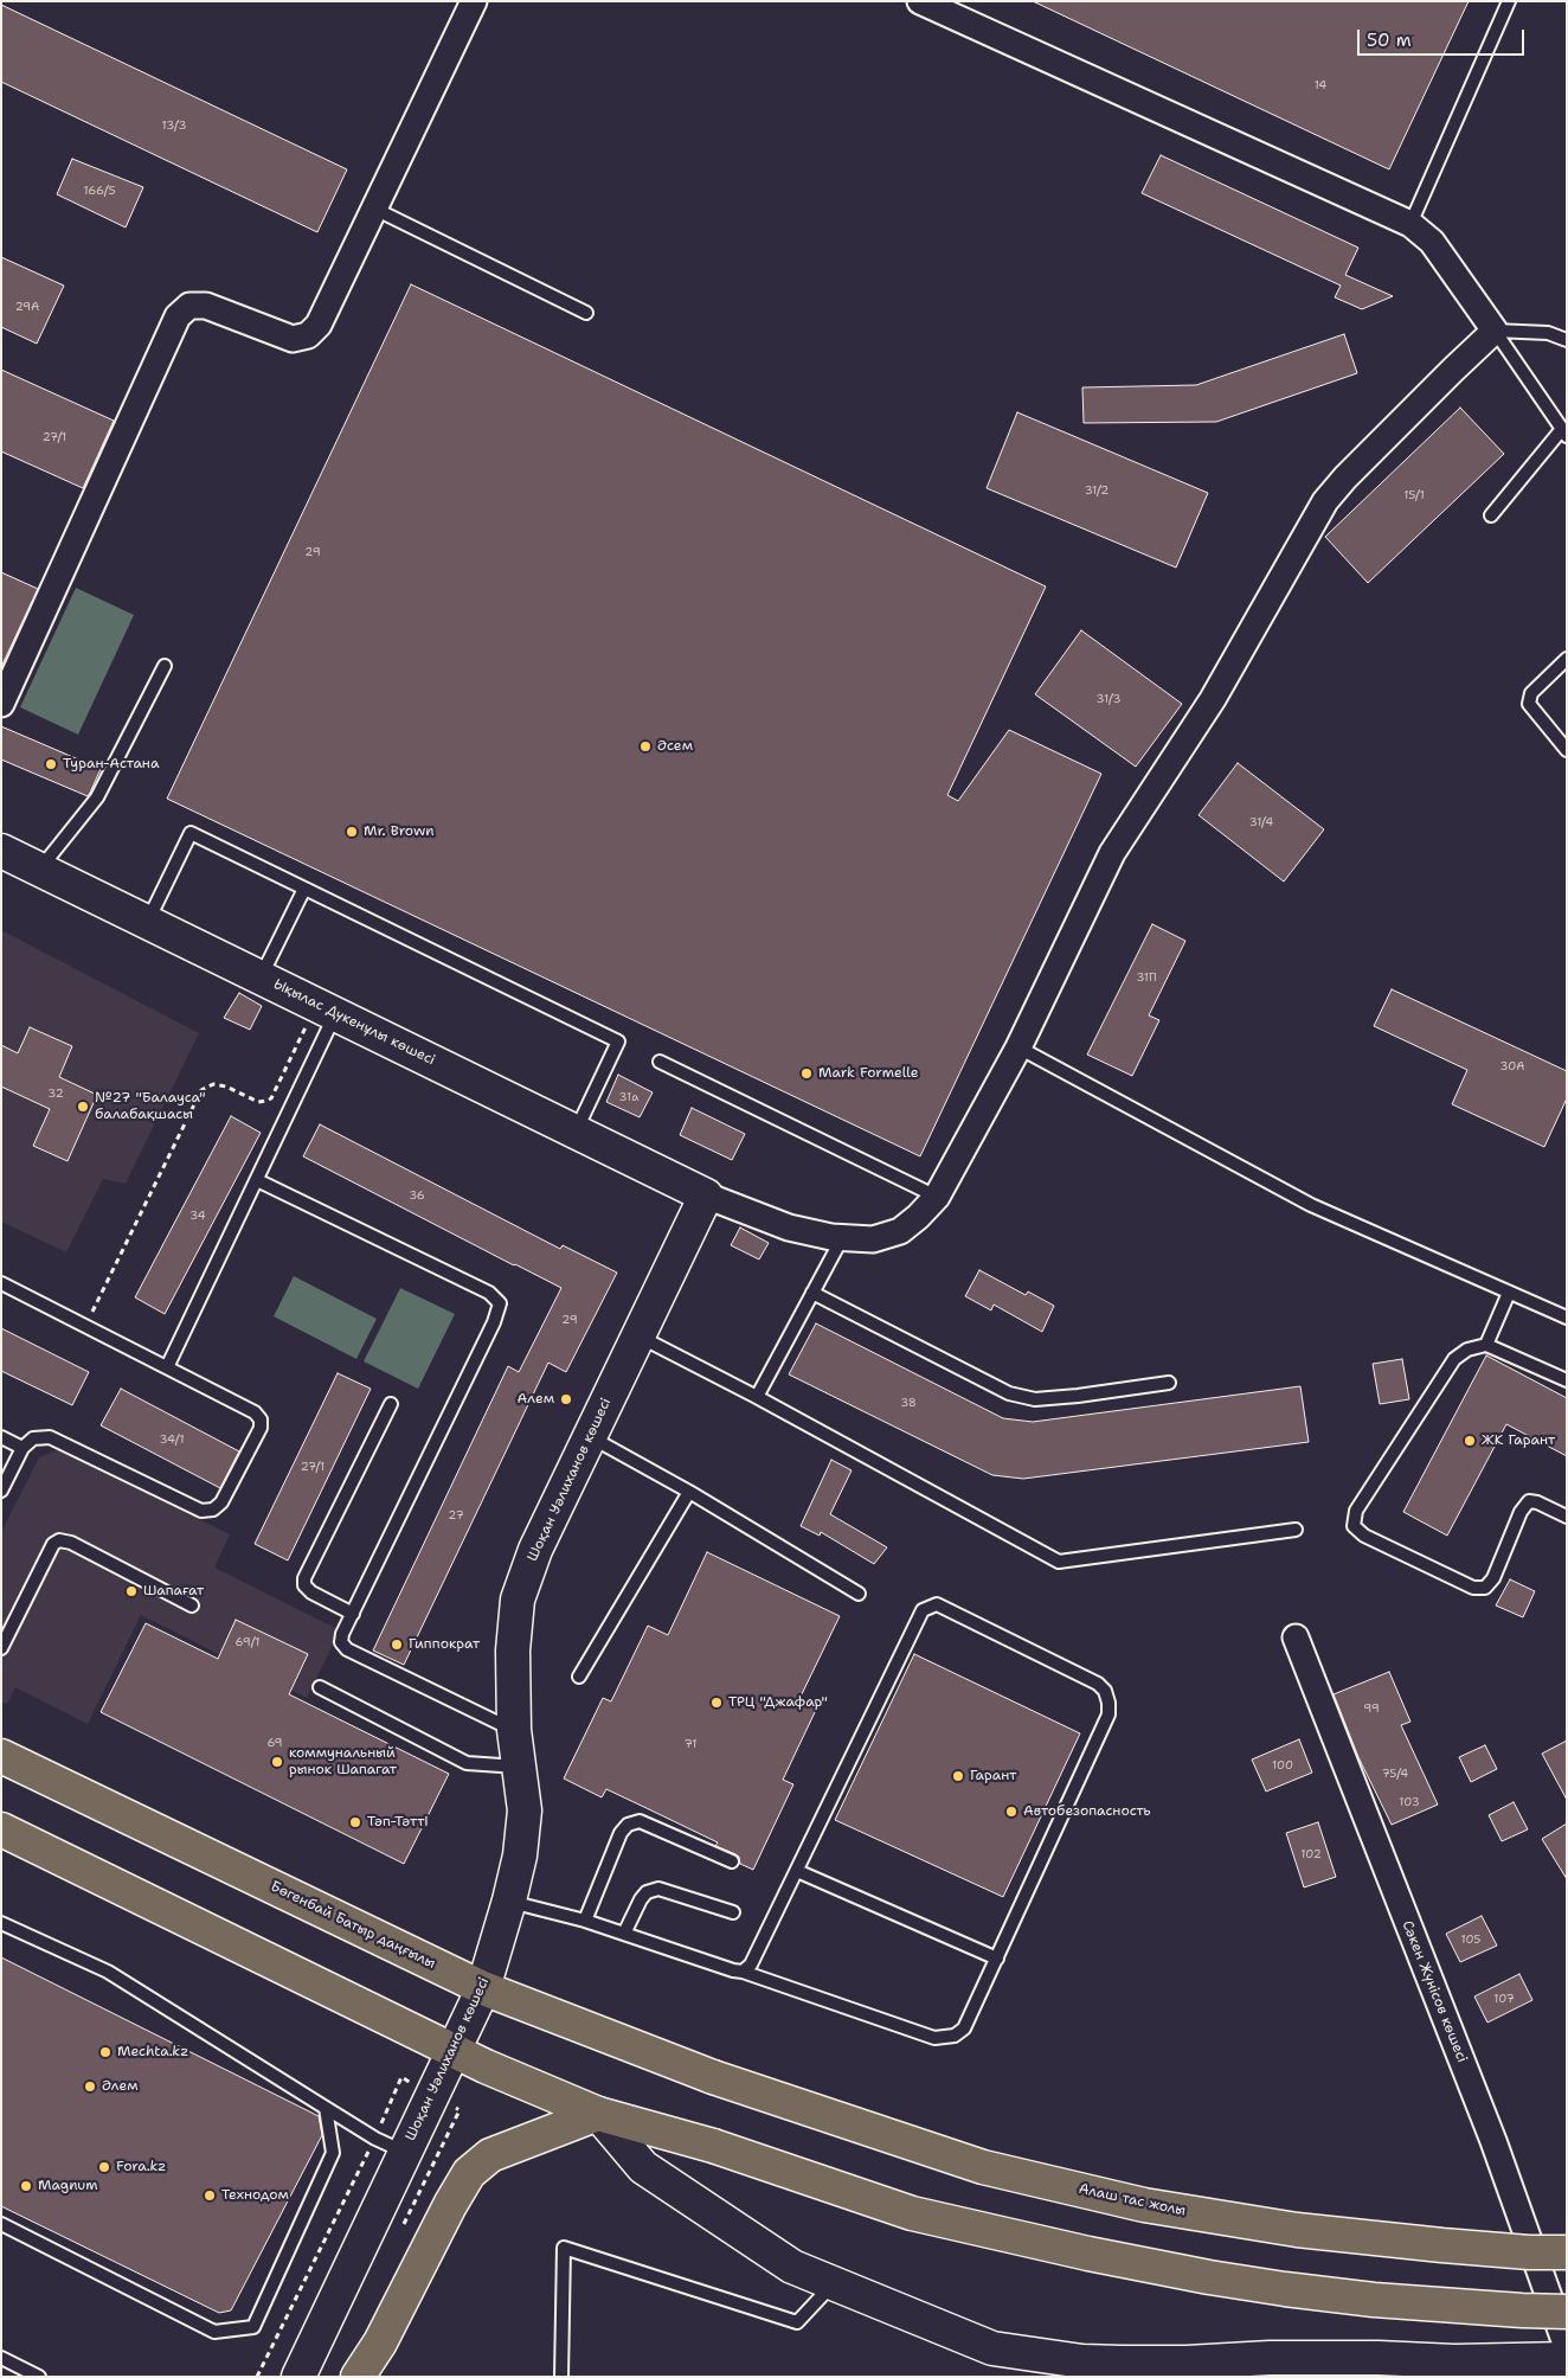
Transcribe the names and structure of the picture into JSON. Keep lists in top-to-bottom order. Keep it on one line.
{"streets":{"main road":["Бөгенбай Батыр даңғылы","Алаш тас жолы"],"street":["Ықылас Дүкенұлы көшесі","Шоқан Уәлиханов көшесі","Сәкен Жүнісов көшесі"]},"crossings":[["Ықылас Дүкенұлы көшесі","Шоқан Уәлиханов көшесі"],["Шоқан Уәлиханов көшесі","Бөгенбай Батыр даңғылы"],["Бөгенбай Батыр даңғылы","Алаш тас жолы"]],"places":["Әсем","Туран-Астана","Mr. Brown","Mark Formelle","№27 \"Балауса\" балабақшасы","Алем","ЖК Гарант","Шапағат","Гиппократ","ТРЦ \"Джафар\"","коммунальный рынок Шапагат","Гарант","Автобезопасность","Тәп-Тәтті","Mechta.kz","Әлем","Fora.kz","Magnum","Технодом"],"house_numbers":["14","13/3","166/5","29А","27/1","31/2","15/1","29","31/3","31/4","31П","30А","32","31а","36","34","29","38","34/1","27/1","27","69/1","99","69","71","100","75/4","103","102","105","107"],"scale_bar":"50 m"}
